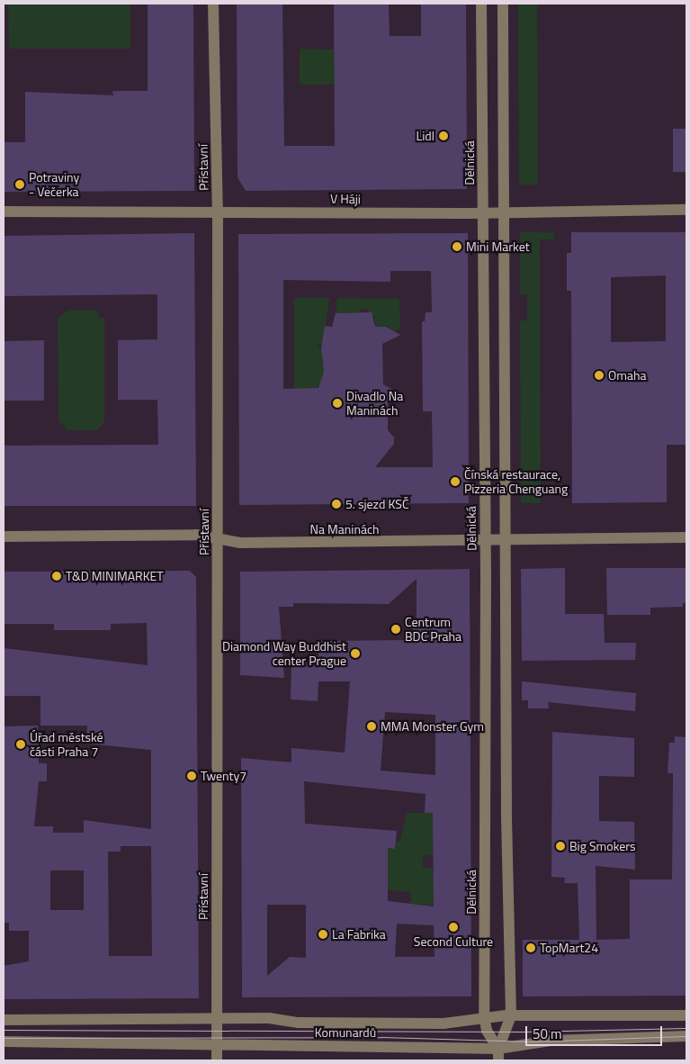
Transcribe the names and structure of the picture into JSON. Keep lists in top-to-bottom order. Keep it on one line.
{"streets":{"street":["Dělnická","Přístavní","V Háji","Na Maninách","Komunardů"]},"crossings":[["Dělnická","V Háji"],["Dělnická","Na Maninách"],["Dělnická","Komunardů"],["Přístavní","V Háji"],["Přístavní","Na Maninách"],["Přístavní","Komunardů"]],"places":["Lidl","Potraviny - Večerka","Mini Market","Omaha","Divadlo Na Maninách","Čínská restaurace, Pizzeria Chenguang","5. sjezd KSČ","T&D MINIMARKET","Centrum BDC Praha","Diamond Way Buddhist center Prague","MMA Monster Gym","Úřad městské části Praha 7","Twenty7","Big Smokers","Second Culture","La Fabrika","TopMart24"],"scale_bar":"50 m"}
